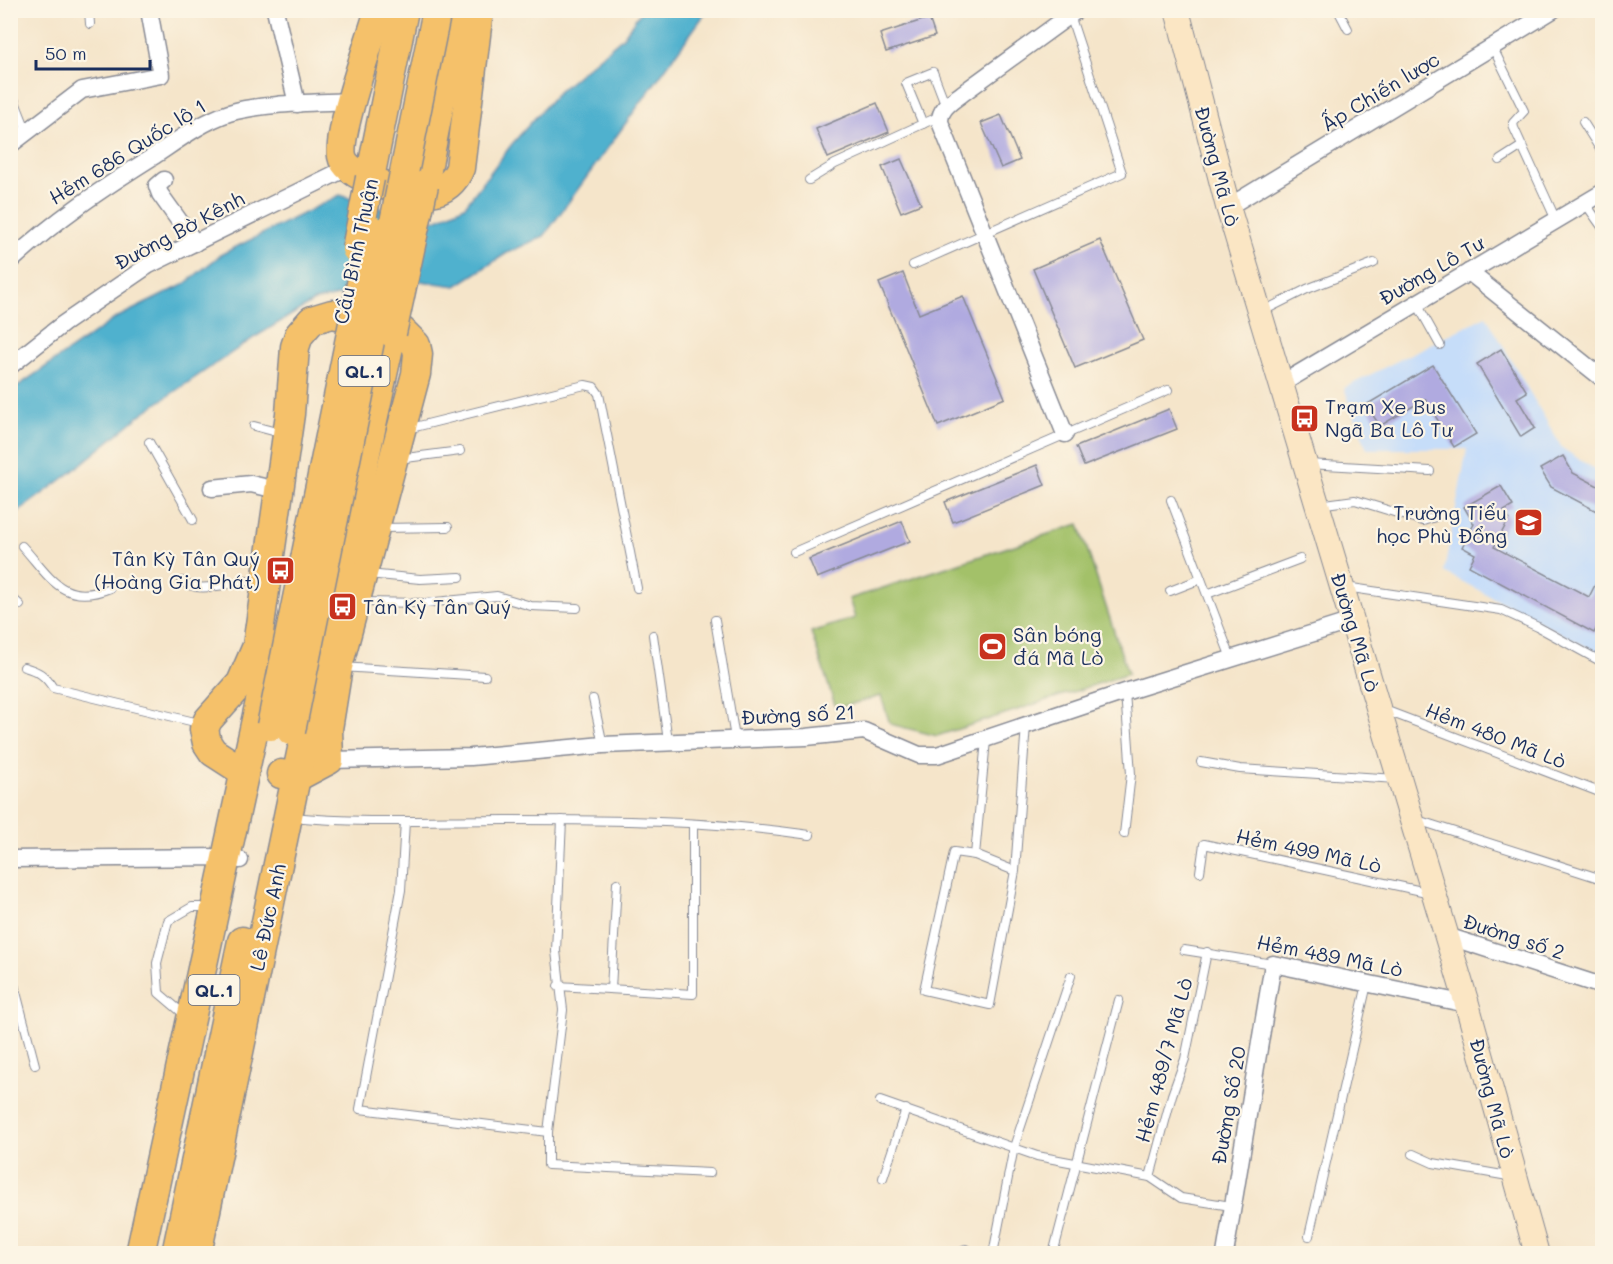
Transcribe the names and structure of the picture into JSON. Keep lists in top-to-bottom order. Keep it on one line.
{"streets":{"highway":["Cầu Bình Thuận","QL.1","Lê Đức Anh"],"main road":["Đường Mã Lò"],"street":["Ấp Chiến lược","Hẻm 686 Quốc lộ 1","Đường Bờ Kênh","Đường Lô Tư","Đường số 21","Đường số 2","Hẻm 489 Mã Lò","Đường Số 20"],"lane":["Hẻm 480 Mã Lò","Hẻm 499 Mã Lò","Hẻm 489/7 Mã Lò"]},"crossings":[["Ấp Chiến lược","Đường Mã Lò"],["Đường Mã Lò","Đường Lô Tư"],["Đường Mã Lò","Đường số 21"],["Đường Mã Lò","Hẻm 480 Mã Lò"],["Đường Mã Lò","Hẻm 499 Mã Lò"],["Đường Mã Lò","Đường số 2"],["Đường Mã Lò","Hẻm 489 Mã Lò"],["Cầu Bình Thuận","Lê Đức Anh"],["Hẻm 489 Mã Lò","Hẻm 489/7 Mã Lò"],["Hẻm 489 Mã Lò","Đường Số 20"]],"places":{"bus stop":["Trạm Xe Bus Ngã Ba Lô Tư","Tân Kỳ Tân Quý (Hoàng Gia Phát)","Tân Kỳ Tân Quý"],"school or university":["Trường Tiểu học Phù Đổng"],"sports":["Sân bóng đá Mã Lò"]},"scale_bar":"50 m"}
